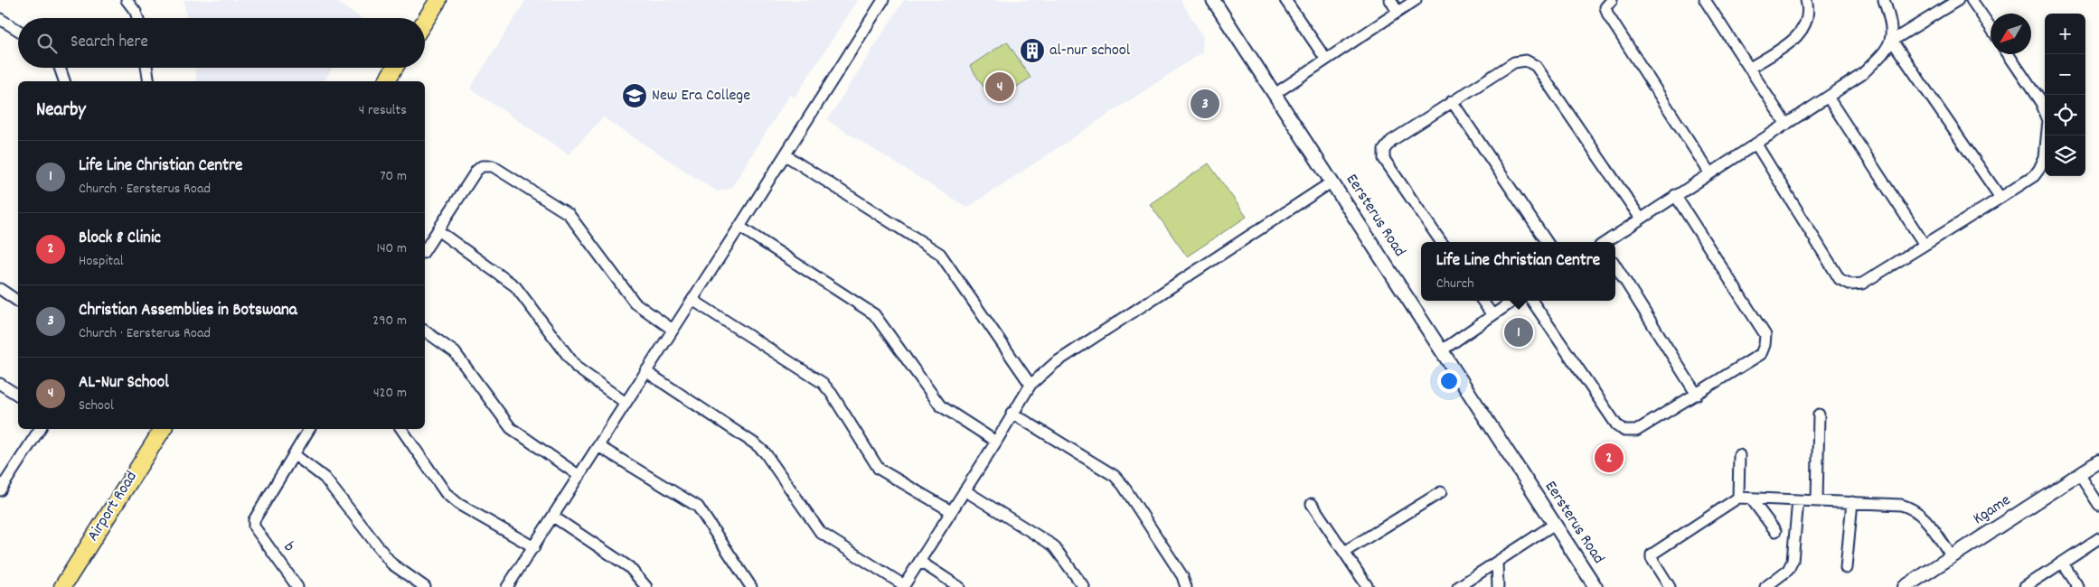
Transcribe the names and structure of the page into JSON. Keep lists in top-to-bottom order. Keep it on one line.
{"streets":{"main road":["Airport Road"],"street":["Eersterus Road","Kgame","b"]},"places":{"building":["al-nur school"],"school or university":["New Era College"]},"north":"bottom left","page":{"map_buttons":["+","−"],"search":"Search here","pins":["4","3","1","2"],"heading":["Nearby","4 results"],"list":[{"mark":"1","name":"Life Line Christian Centre","note":"Church · Eersterus Road","value":"70 m"},{"mark":"2","name":"Block 8 Clinic","note":"Hospital","value":"140 m"},{"mark":"3","name":"Christian Assemblies in Botswana","note":"Church · Eersterus Road","value":"290 m"},{"mark":"4","name":"AL-Nur School","note":"School","value":"420 m"}],"popup":["Life Line Christian Centre","Church"]}}
